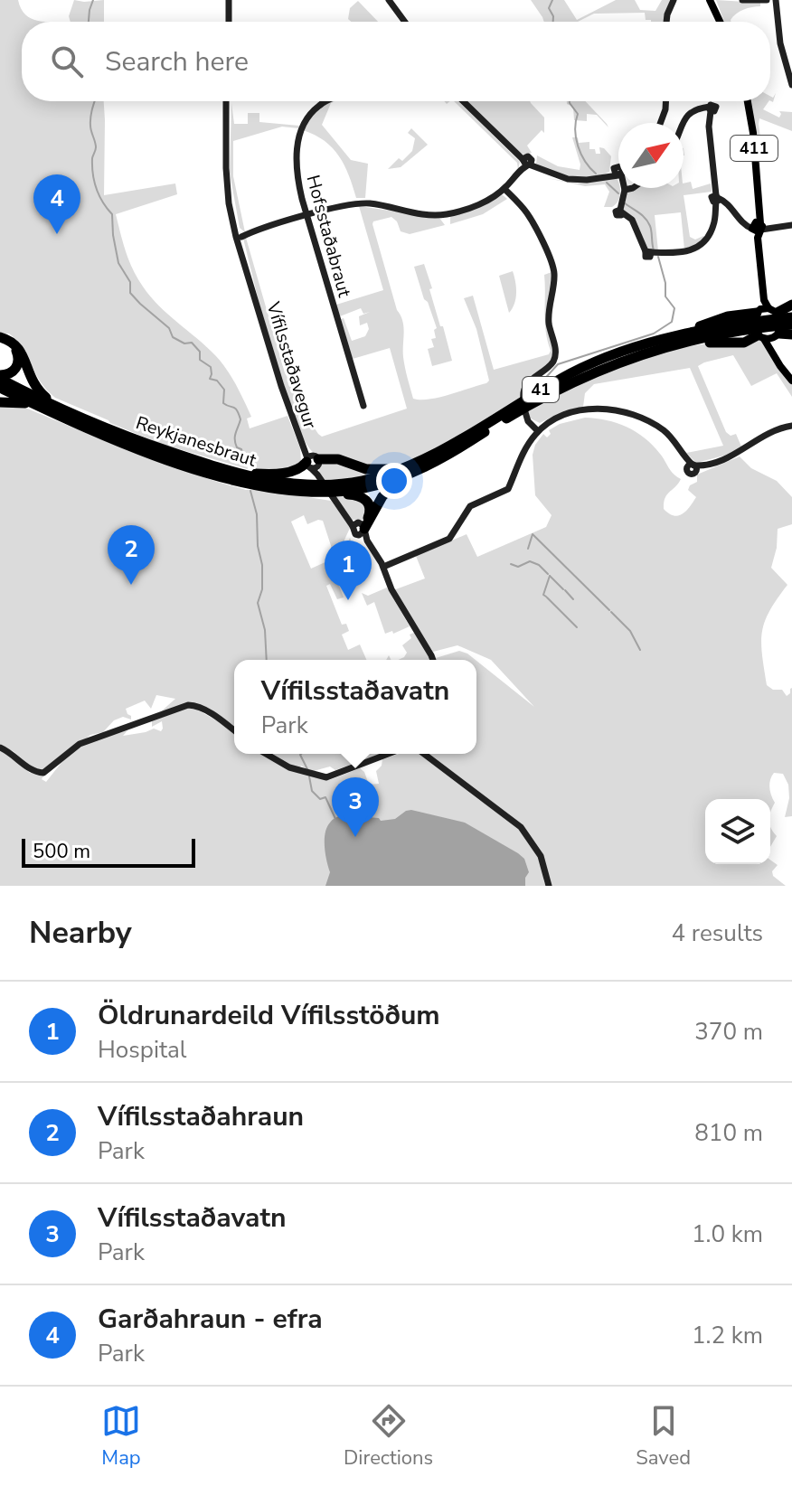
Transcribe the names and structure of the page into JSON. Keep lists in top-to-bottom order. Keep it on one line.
{"streets":{"highway":["41","Reykjanesbraut"],"main road":["411"],"street":["Hofsstaðabraut","Vífilsstaðavegur"]},"scale_bar":"500 m","north":"top right","page":{"search":"Search here","pins":["4","2","1","3"],"popup":["Vífilsstaðavatn","Park"],"scale":"500 m","heading":["Nearby","4 results"],"list":[{"mark":"1","name":"Öldrunardeild Vífilsstöðum","note":"Hospital","value":"370 m"},{"mark":"2","name":"Vífilsstaðahraun","note":"Park","value":"810 m"},{"mark":"3","name":"Vífilsstaðavatn","note":"Park","value":"1.0 km"},{"mark":"4","name":"Garðahraun - efra","note":"Park","value":"1.2 km"}],"nav":["Map","Directions","Saved"]}}
